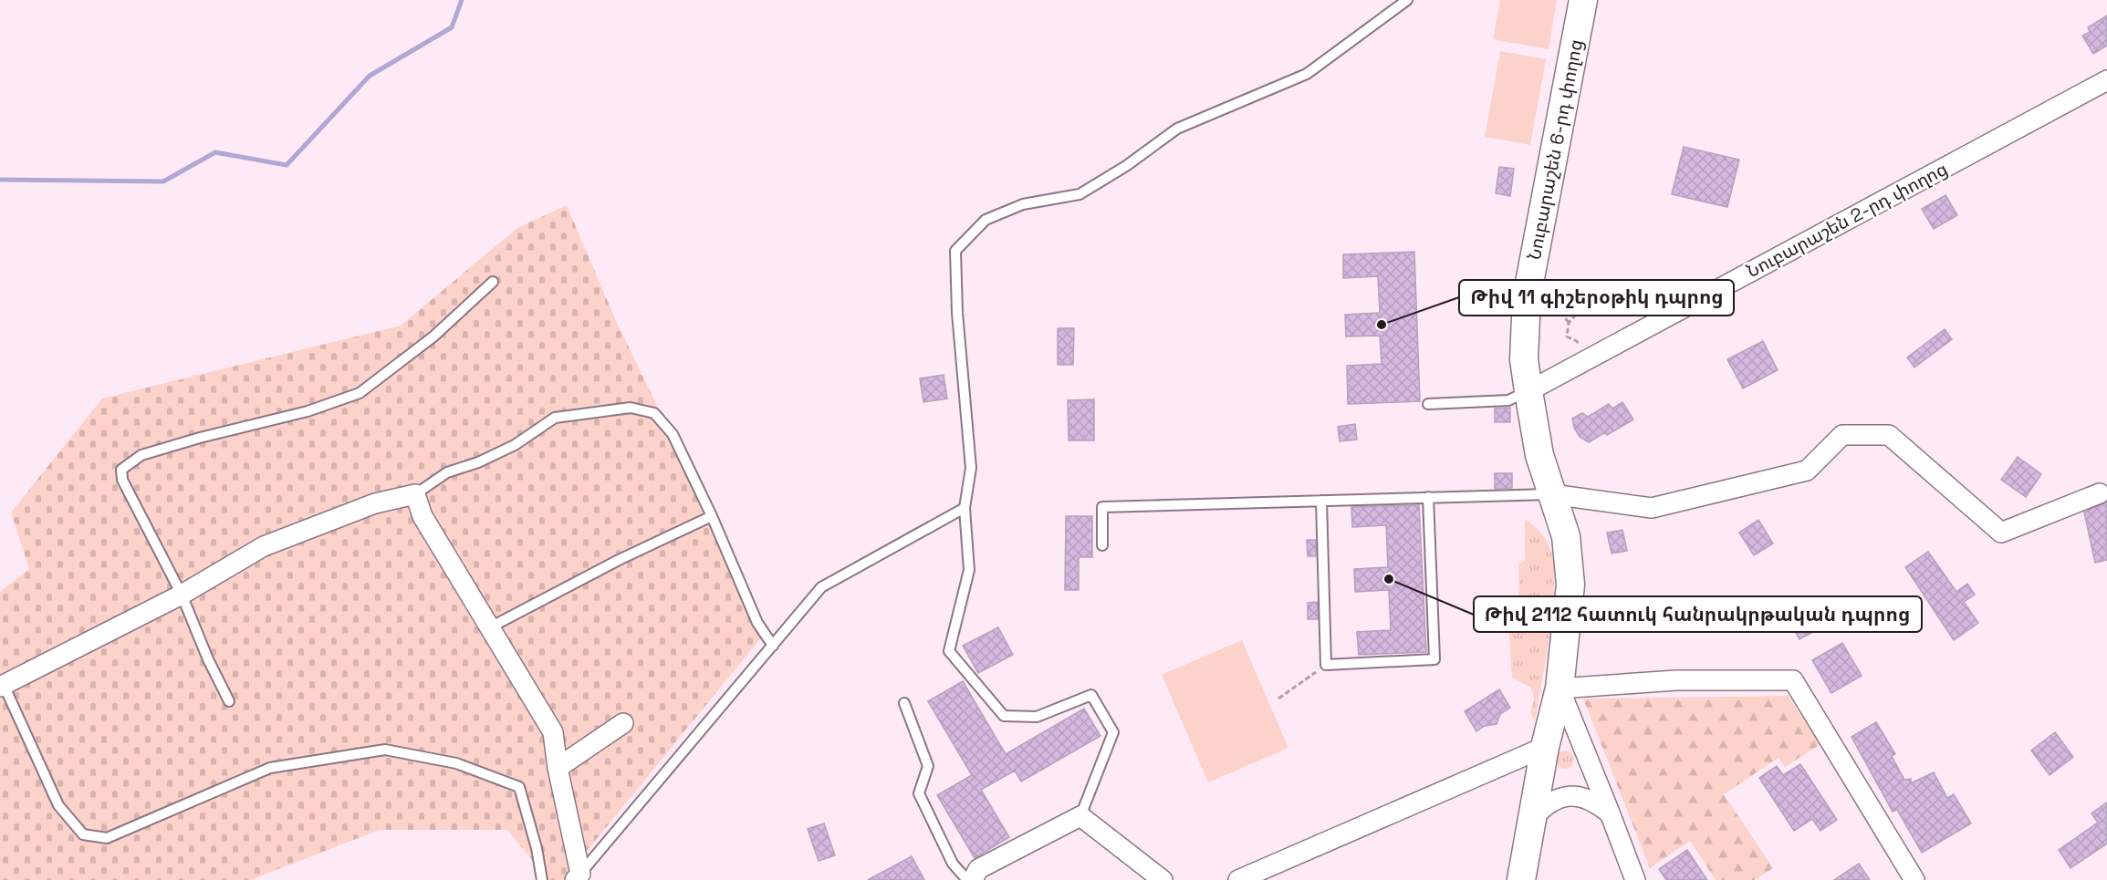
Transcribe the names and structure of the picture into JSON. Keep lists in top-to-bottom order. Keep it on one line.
{"streets":{"main road":["Նուբարաշեն 6-րդ փողոց"],"street":["Նուբարաշեն 2-րդ փողոց"]},"crossings":[["Նուբարաշեն 6-րդ փողոց","Նուբարաշեն 2-րդ փողոց"]],"places":["Թիվ 11 գիշերօթիկ դպրոց","Թիվ 2112 հատուկ հանրակրթական դպրոց"]}
